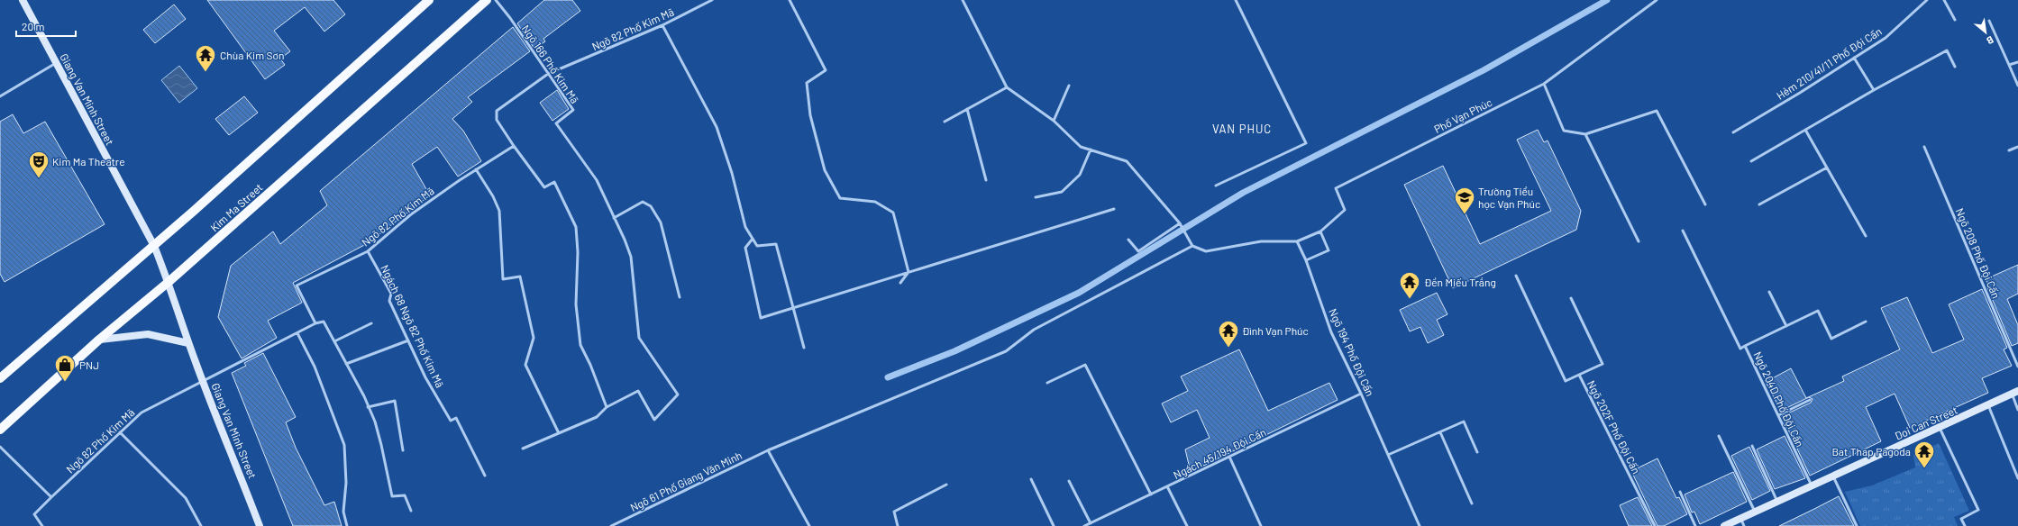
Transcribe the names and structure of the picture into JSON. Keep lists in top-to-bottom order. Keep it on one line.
{"streets":{"main road":["Kim Ma Street"],"street":["Giang Van Minh Street","Doi Can Street"],"lane":["Ngõ 82 Phố Kim Mã","Hẻm 210/41/11 Phố Đội Cấn","Ngõ 166 Phố Kim Mã","Phố Vạn Phúc","Ngõ 208 Phố Đội Cấn","Ngách 68 Ngõ 82 Phố Kim Mã","Ngõ 194 Phố Đội Cấn","Ngõ 204D Phố Đội Cấn","Ngõ 202F Phố Đội Cấn","Ngách 45/194 Đội Cấn","Ngõ 61 Phố Giang Văn Minh"]},"crossings":[["Ngõ 82 Phố Kim Mã","Ngõ 166 Phố Kim Mã"],["Ngõ 82 Phố Kim Mã","Giang Van Minh Street"],["Ngõ 82 Phố Kim Mã","Ngách 68 Ngõ 82 Phố Kim Mã"],["Giang Van Minh Street","Kim Ma Street"],["Phố Vạn Phúc","Ngõ 194 Phố Đội Cấn"],["Ngõ 194 Phố Đội Cấn","Ngách 45/194 Đội Cấn"],["Ngõ 204D Phố Đội Cấn","Doi Can Street"]],"districts":["VAN PHUC"],"places":{"temple":["Chùa Kim Sơn","Đền Miếu Trắng","Đình Vạn Phúc","Bat Thap Pagoda"],"theatre":["Kim Ma Theatre"],"school or university":["Trường Tiểu học Vạn Phúc"],"shop":["PNJ"]},"scale_bar":"20 m","north":"bottom right"}
